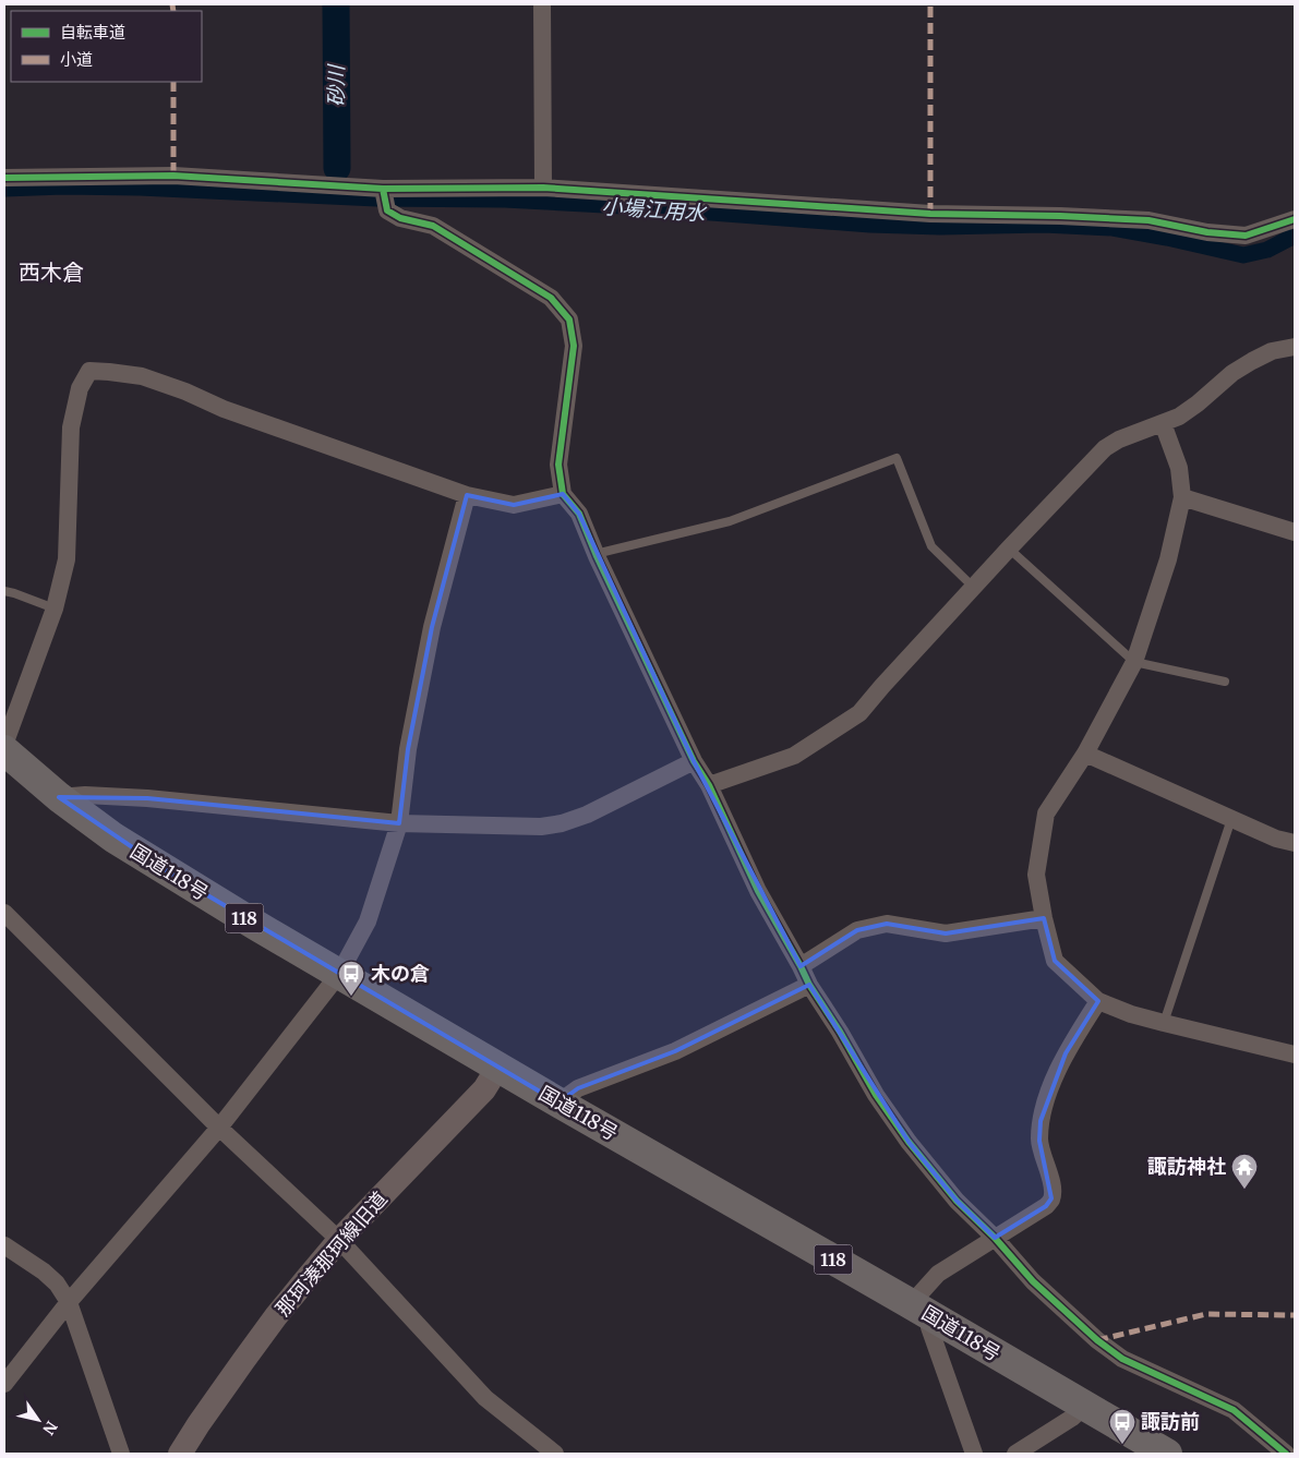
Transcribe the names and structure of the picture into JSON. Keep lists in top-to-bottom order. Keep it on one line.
{"streets":{"highway":["国道118号","118"],"street":["那珂湊那珂線旧道"]},"crossings":[["国道118号","那珂湊那珂線旧道"]],"districts":["西木倉"],"water":["砂川","小場江用水"],"places":{"bus stop":["木の倉","諏訪前"],"temple":["諏訪神社"]},"legend":["自転車道","小道"],"north":"bottom right"}
